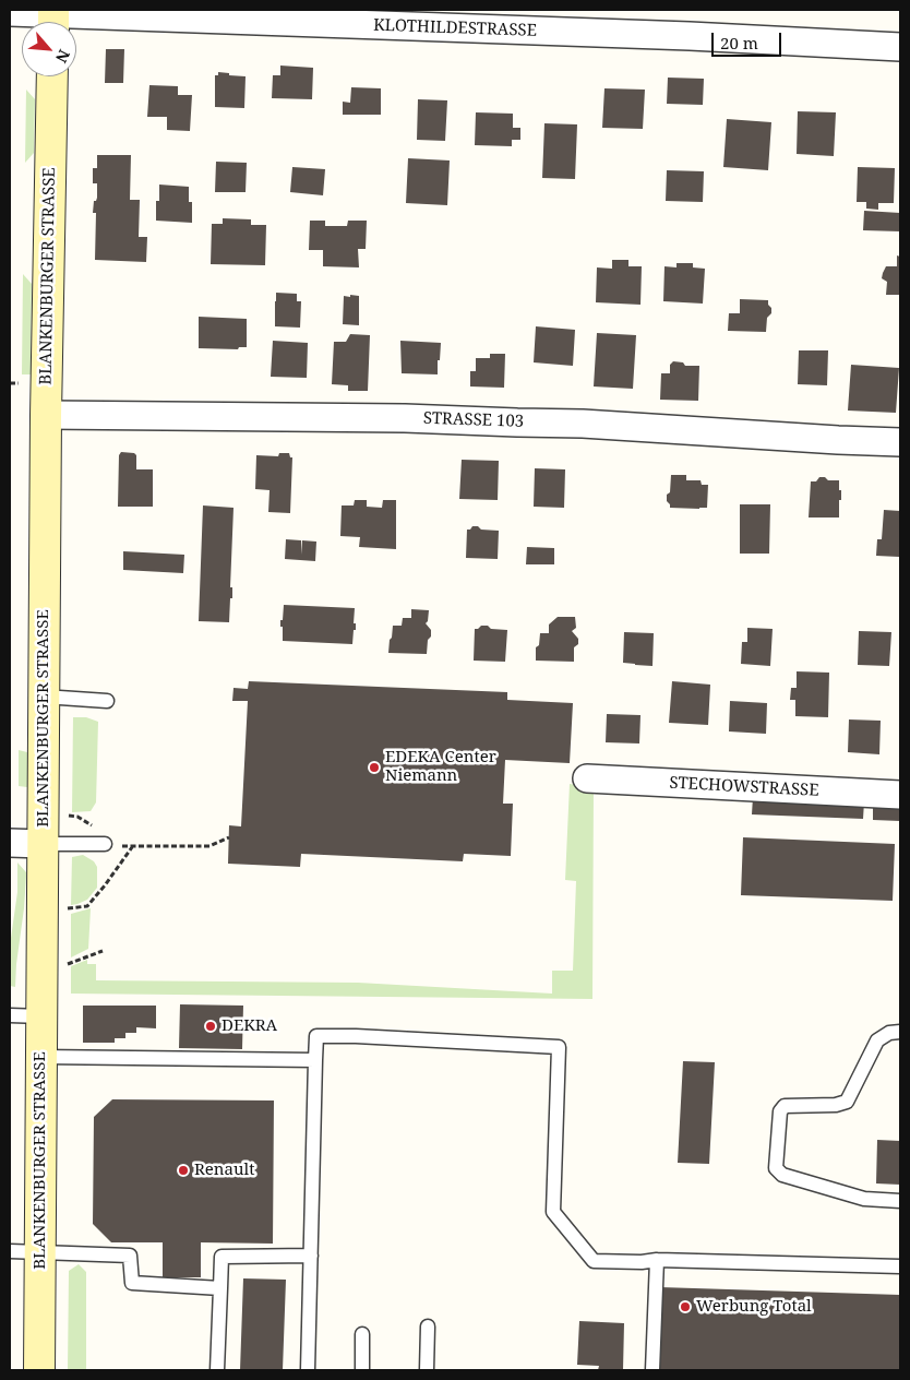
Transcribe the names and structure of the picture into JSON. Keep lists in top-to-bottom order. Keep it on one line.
{"streets":{"main road":["BLANKENBURGER STRASSE"],"street":["KLOTHILDESTRASSE","STRASSE 103","STECHOWSTRASSE"]},"crossings":[["BLANKENBURGER STRASSE","STRASSE 103"]],"places":["EDEKA Center Niemann","DEKRA","Renault","Werbung Total"],"scale_bar":"20 m","north":"bottom right"}
